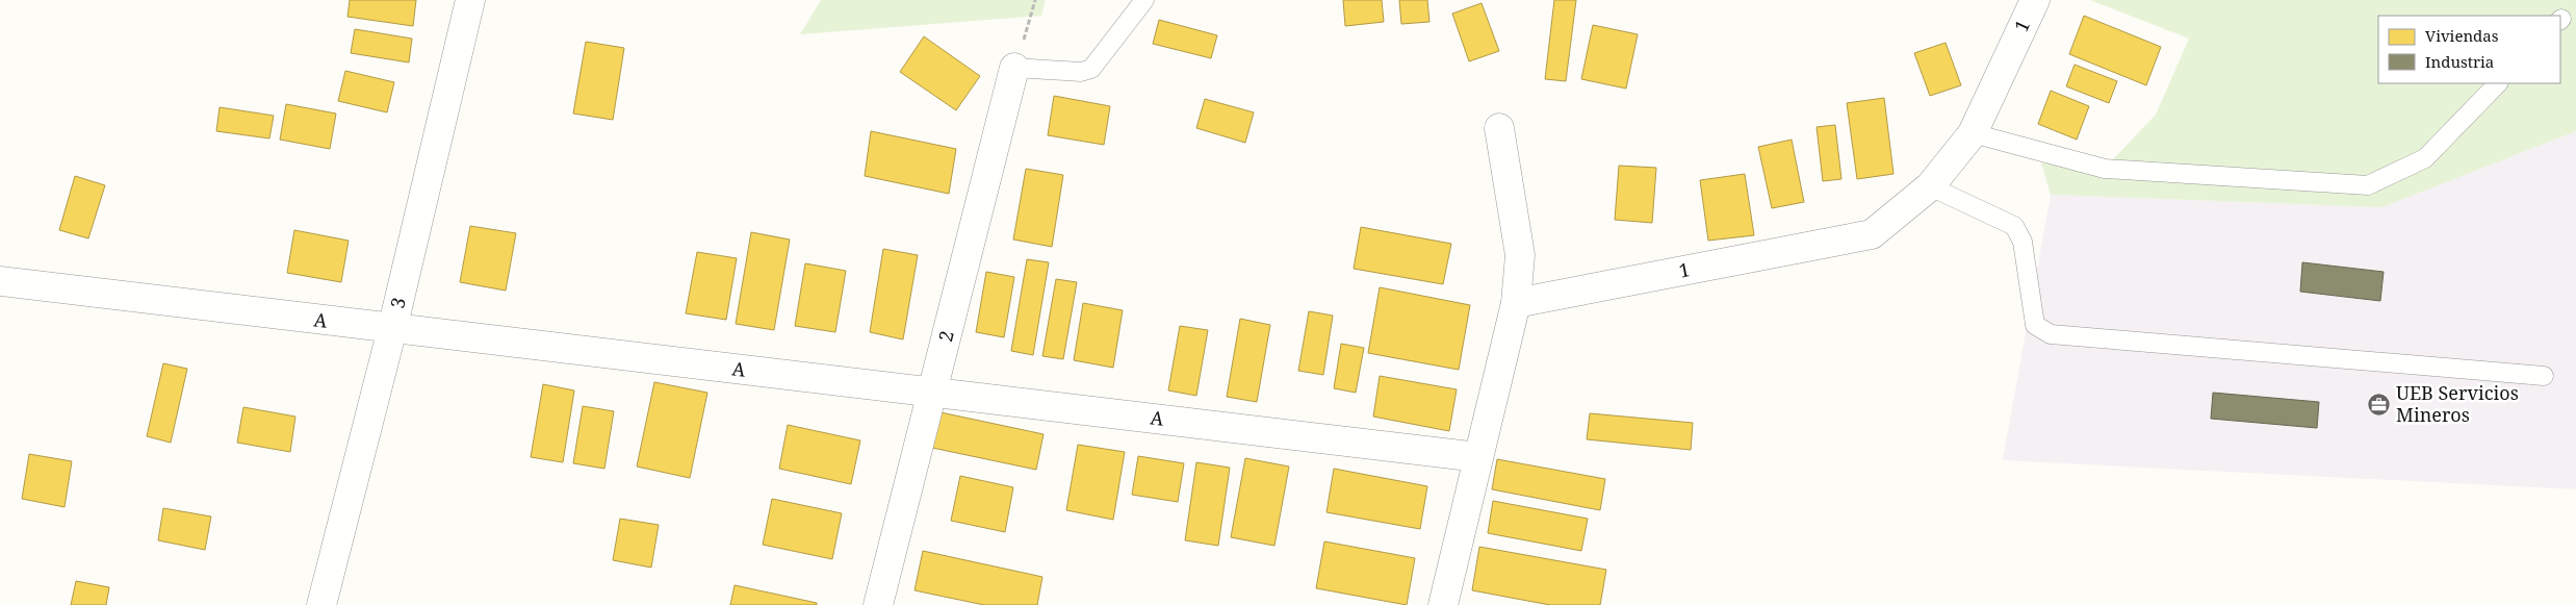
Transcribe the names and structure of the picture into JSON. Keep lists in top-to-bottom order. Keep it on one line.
{"streets":{"street":["1","3","A","2"]},"crossings":[["3","A"],["A","2"]],"places":{"office":["UEB Servicios Mineros"]},"legend":["Viviendas","Industria"]}
